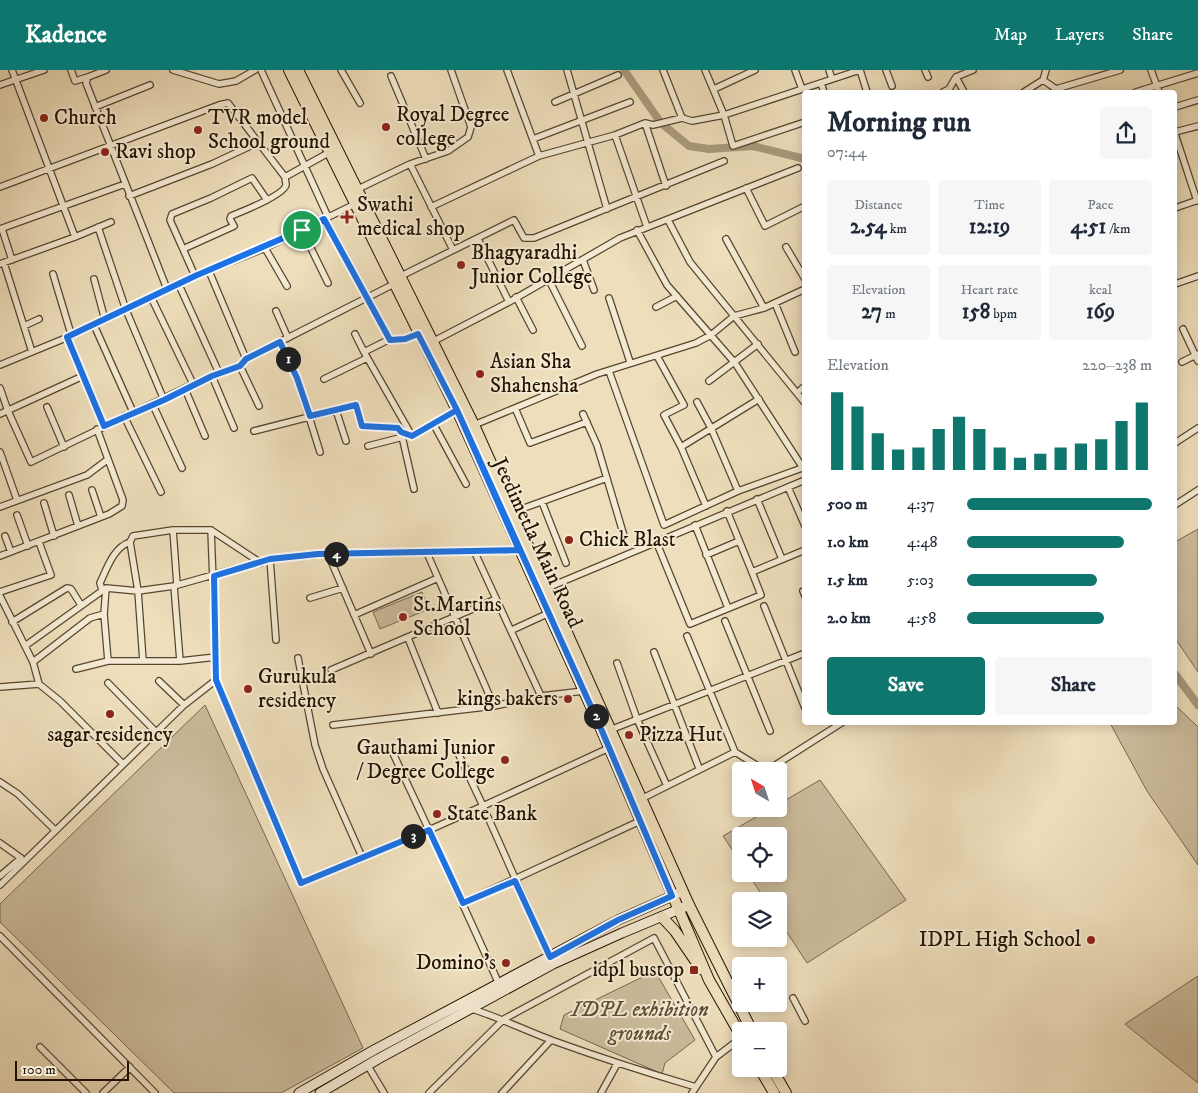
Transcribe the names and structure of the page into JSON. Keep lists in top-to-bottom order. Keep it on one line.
{"streets":{"main road":["Jeedimetla Main Road"]},"parks":["IDPL exhibition grounds"],"places":{"other":["Church","Royal Degree college","TVR model School ground","Ravi shop","Bhagyaradhi Junior College","Asian Sha Shahensha","Chick Blast","St.Martins School","Gurukula residency","kings bakers","sagar residency","Pizza Hut","Gauthami Junior / Degree College","State Bank","IDPL High School","Domino's"],"health":["Swathi medical shop"],"transit":["idpl bustop"]},"scale_bar":"100 m","north":"top left","page":{"header":"Kadence","nav":["Map","Layers","Share"],"heading":["Morning run","07:44"],"stats":[["Distance","2.54 km"],["Time","12:19"],["Pace","4:51 /km"],["Elevation","27 m"],["Heart rate","158 bpm"],["kcal","169"]],"chart":["Elevation","220–238 m"],"pins":["1","4","2","3"],"list":[{"name":"500 m","note":"4:37"},{"name":"1.0 km","note":"4:48"},{"name":"1.5 km","note":"5:03"},{"name":"2.0 km","note":"4:58"}],"buttons":["Save","Share"],"map_buttons":["+","−"],"scale":"100 m"}}
